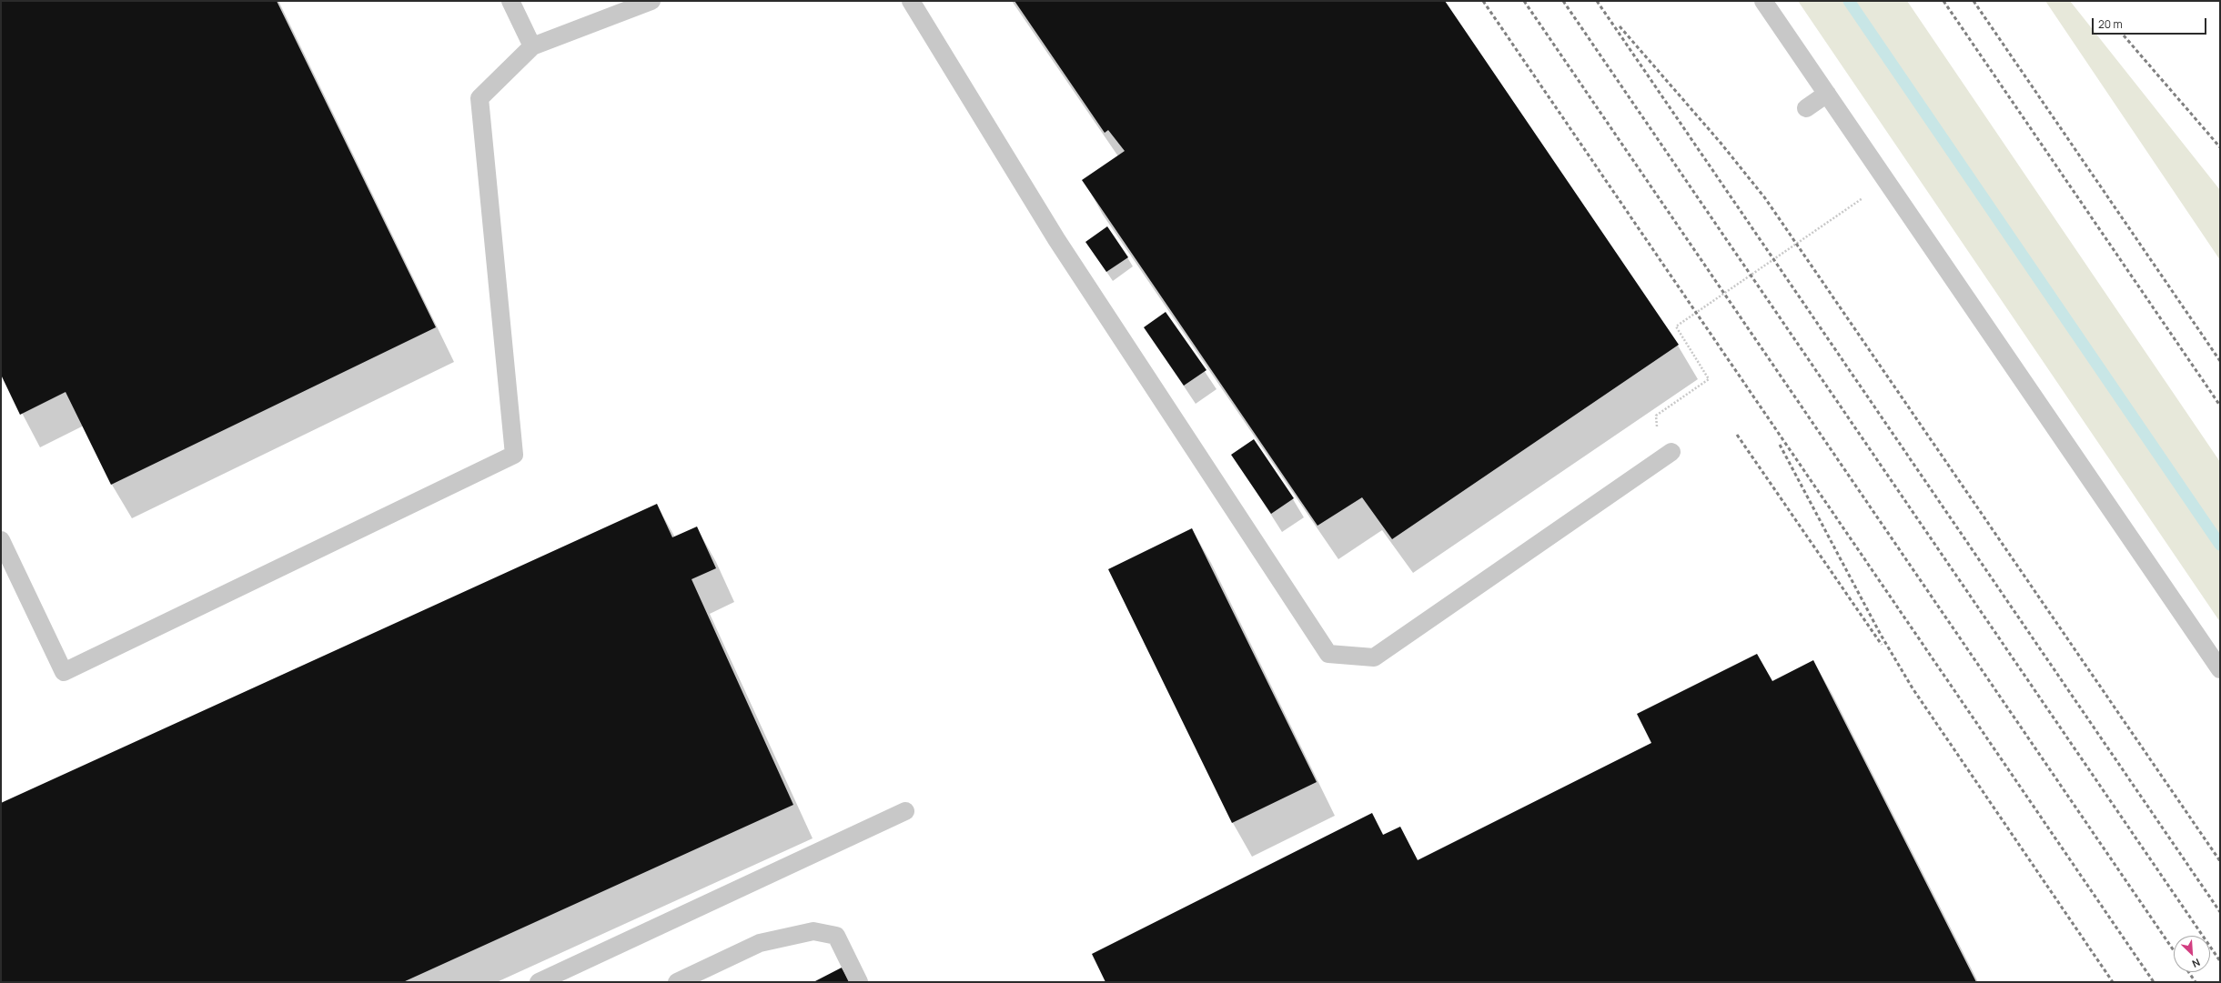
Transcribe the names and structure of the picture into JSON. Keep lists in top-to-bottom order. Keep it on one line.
{"scale_bar":"20 m","north":"bottom right"}
